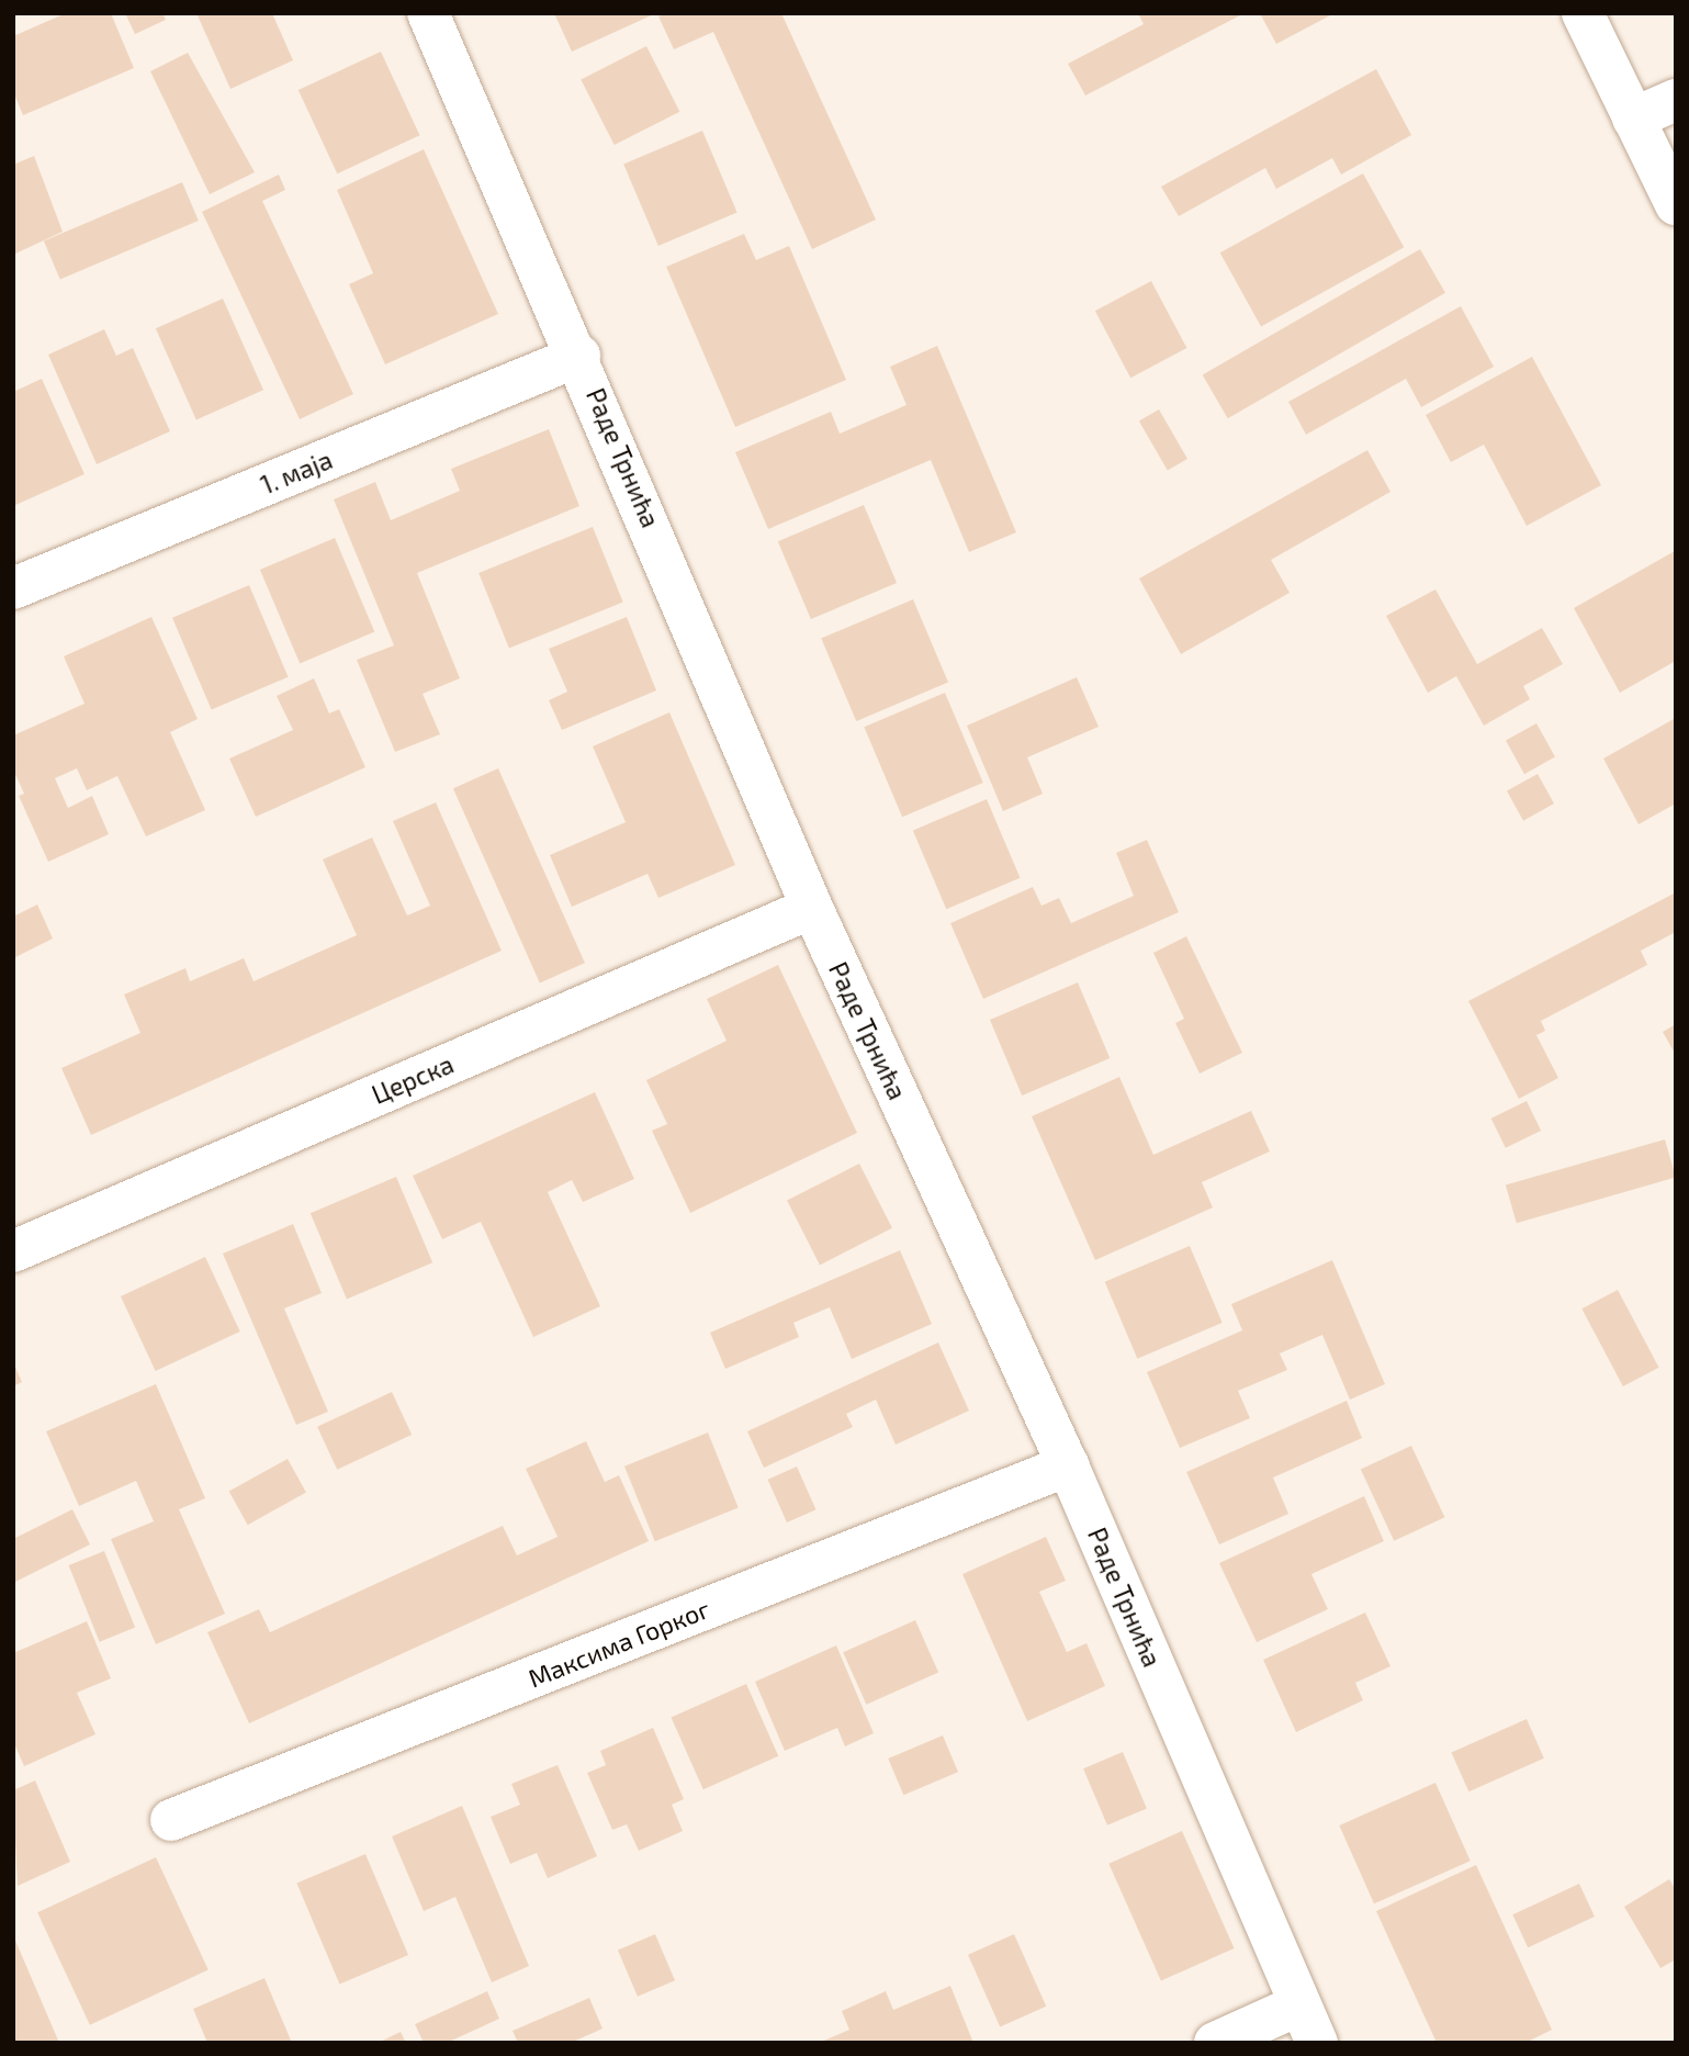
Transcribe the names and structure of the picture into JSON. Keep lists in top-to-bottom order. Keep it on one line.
{"streets":{"street":["Раде Трнића","1. маја","Церска","Максима Горког"]},"crossings":[["Раде Трнића","1. маја"],["Раде Трнића","Церска"],["Раде Трнића","Максима Горког"]]}
